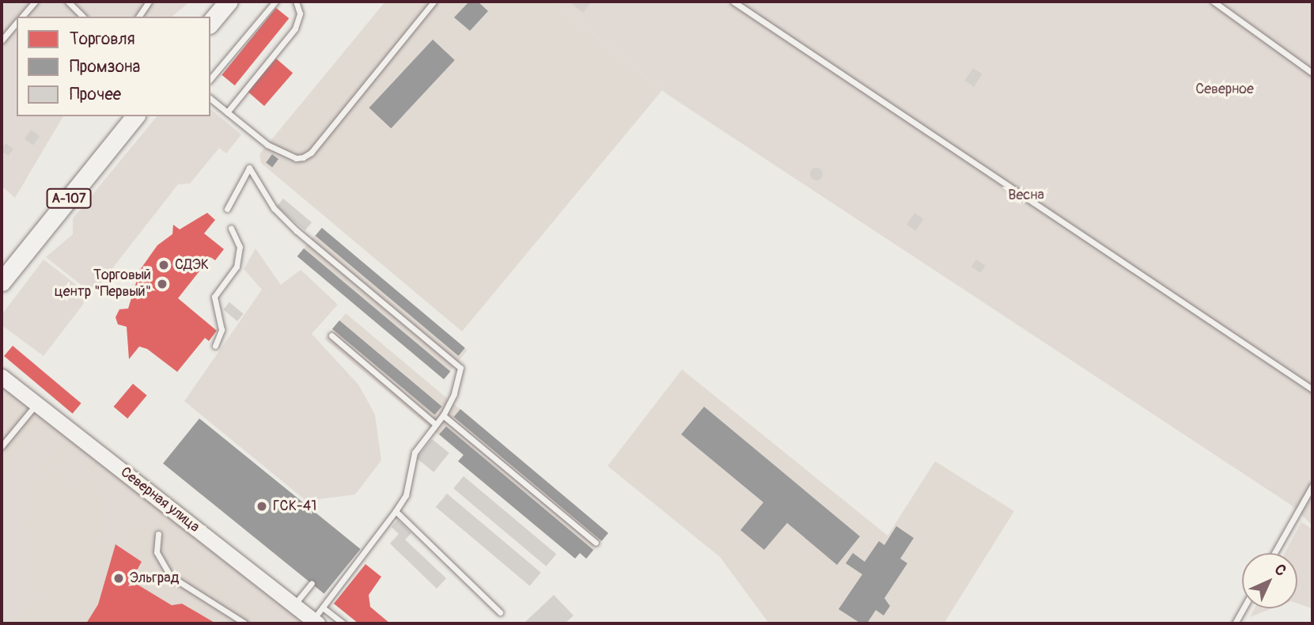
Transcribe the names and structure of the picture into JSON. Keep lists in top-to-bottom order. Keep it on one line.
{"streets":{"highway":["А-107"],"main road":["Северная улица"]},"parks":["Северное","Весна"],"places":["СДЭК","Торговый центр \"Первый\"","ГСК-41","Эльград"],"legend":["Торговля","Промзона","Прочее"],"north":"top right"}
